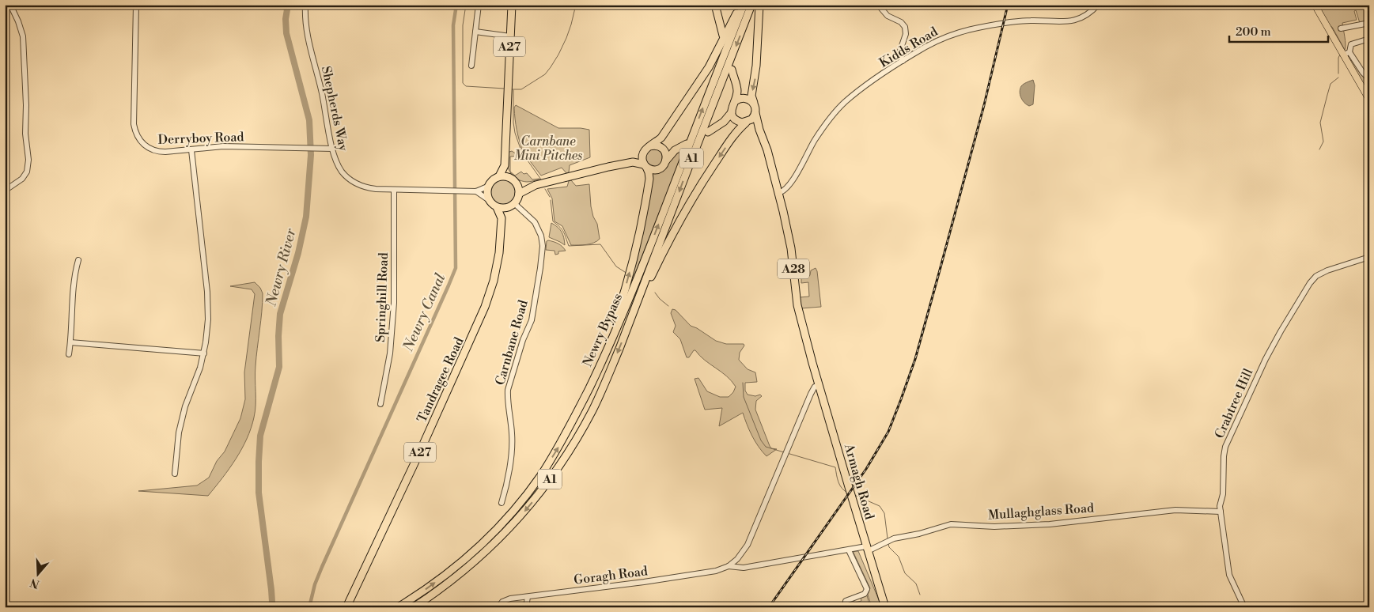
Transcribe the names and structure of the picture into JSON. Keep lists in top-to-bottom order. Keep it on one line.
{"streets":{"highway":["A27","A1","A28","Newry Bypass","Tandragee Road","Armagh Road"],"street":["Kidds Road","Shepherds Way","Derryboy Road","Springhill Road","Carnbane Road","Crabtree Hill","Mullaghglass Road","Goragh Road"]},"crossings":[["A27","Shepherds Way"],["A27","Carnbane Road"],["A27","Tandragee Road"],["Kidds Road","A28"],["Kidds Road","Armagh Road"],["Shepherds Way","Derryboy Road"],["Shepherds Way","Springhill Road"],["Shepherds Way","Carnbane Road"],["Shepherds Way","Tandragee Road"],["A28","Armagh Road"],["Carnbane Road","Tandragee Road"],["Crabtree Hill","Mullaghglass Road"],["Armagh Road","Mullaghglass Road"],["Armagh Road","Goragh Road"],["Mullaghglass Road","Goragh Road"]],"water":["Newry River","Newry Canal"],"parks":["Carnbane Mini Pitches"],"scale_bar":"200 m","north":"bottom"}
